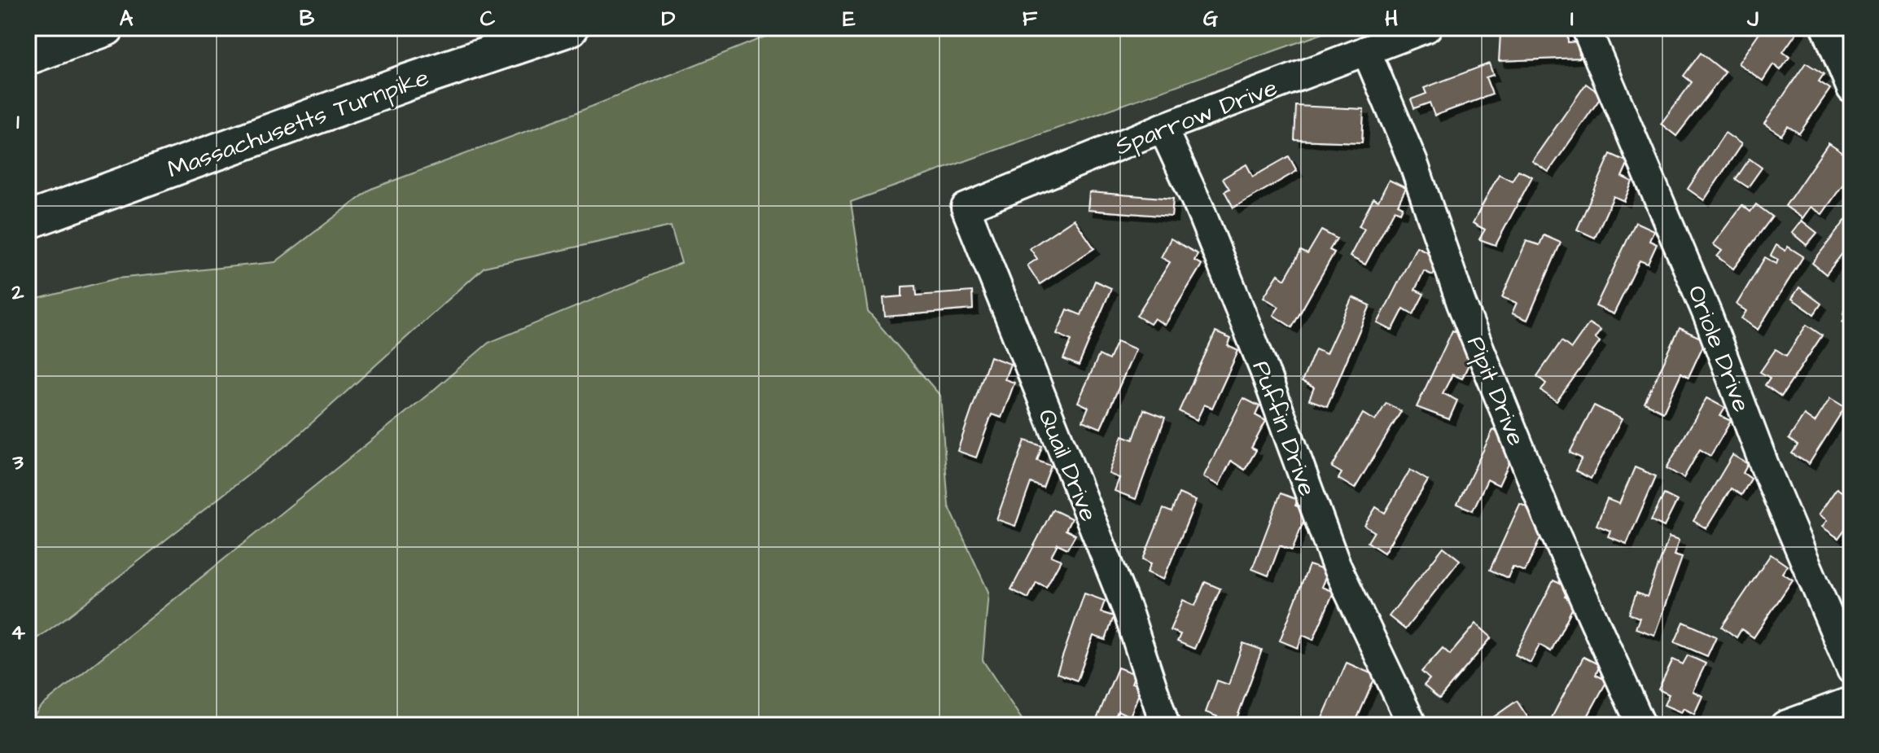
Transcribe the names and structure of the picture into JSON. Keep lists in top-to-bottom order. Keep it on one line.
{"streets":{"highway":["Massachusetts Turnpike"],"street":["Sparrow Drive","Oriole Drive","Pipit Drive","Puffin Drive","Quail Drive"]},"crossings":[["Sparrow Drive","Pipit Drive"],["Sparrow Drive","Puffin Drive"],["Sparrow Drive","Quail Drive"]],"grid":{"columns":["A","B","C","D","E","F","G","H","I","J"],"rows":["1","2","3","4"]}}
